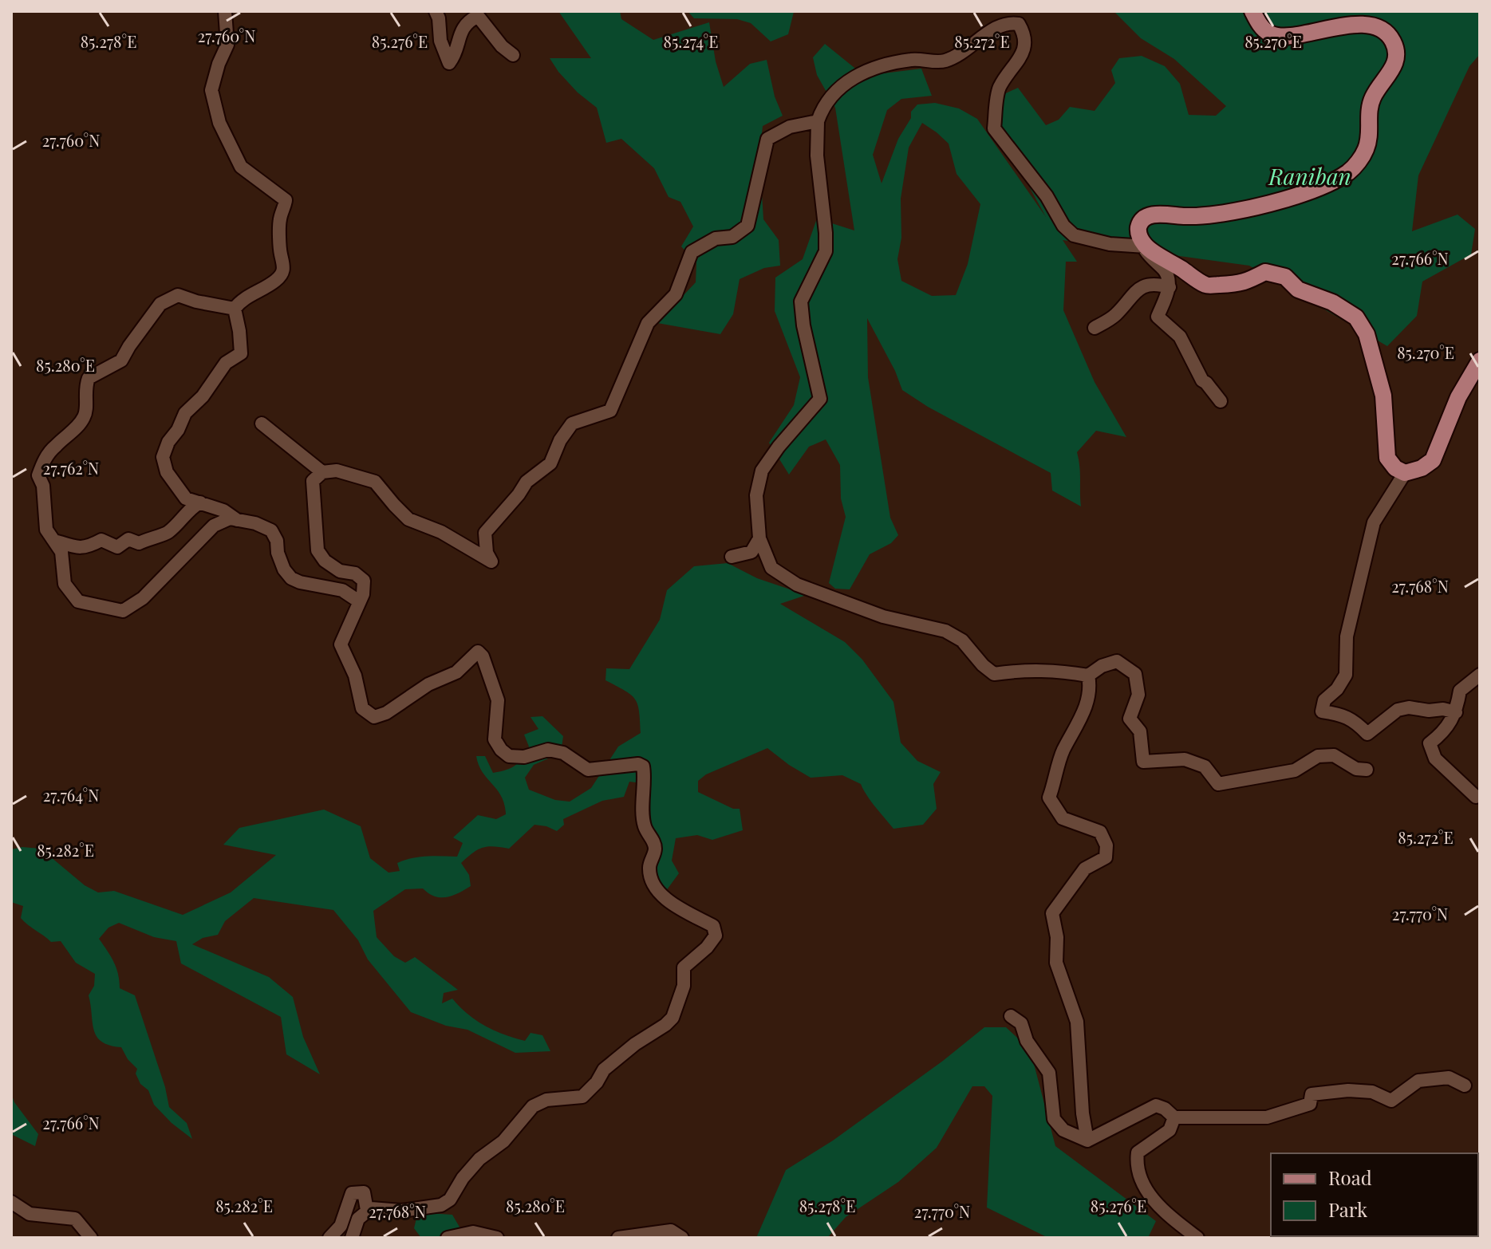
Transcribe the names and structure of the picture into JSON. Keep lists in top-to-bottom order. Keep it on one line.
{"parks":["Raniban"],"legend":["Road","Park"],"coordinates":["27.760°N","85.278°E","85.276°E","85.274°E","85.270°E","85.272°E","27.766°N","85.280°E","27.762°N","27.768°N","27.764°N","85.282°E","27.770°N"]}
